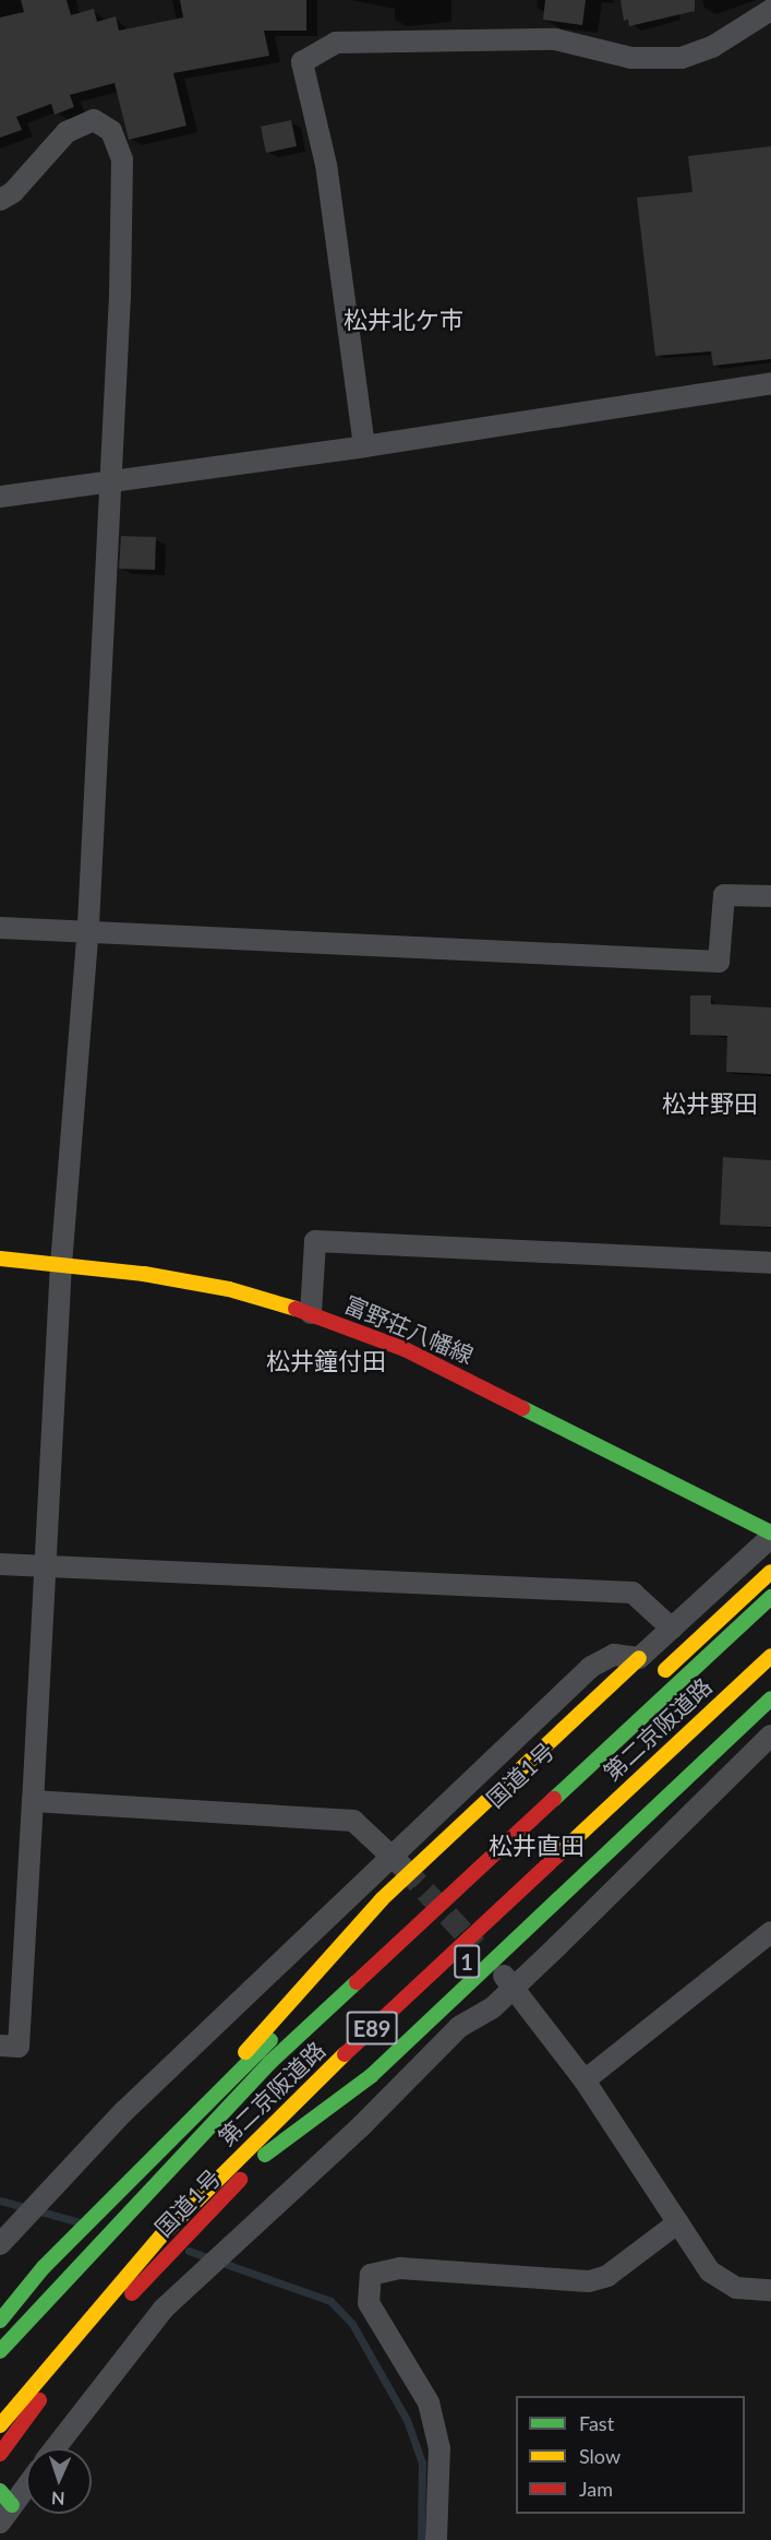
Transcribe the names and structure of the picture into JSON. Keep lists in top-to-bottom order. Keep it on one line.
{"streets":{"main road":["富野荘八幡線","第二京阪道路","国道1号","1","E89"]},"districts":["松井北ケ市","松井野田","松井鐘付田","松井直田"],"legend":["Fast","Slow","Jam"],"north":"bottom"}
